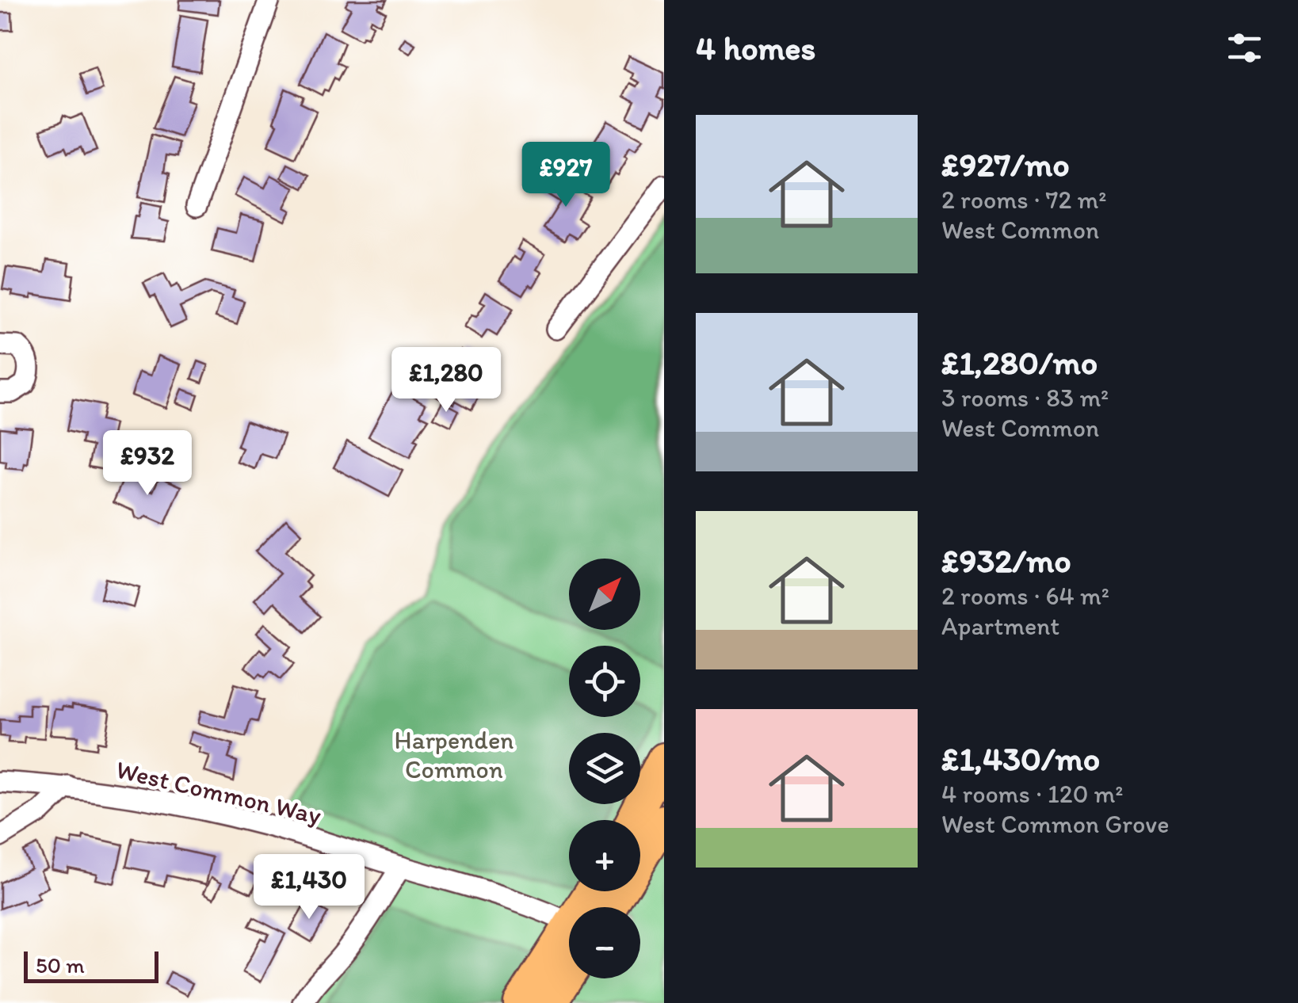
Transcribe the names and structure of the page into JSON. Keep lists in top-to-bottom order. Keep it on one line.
{"streets":{"street":["West Common Way"]},"parks":["Harpenden Common"],"scale_bar":"50 m","north":"top right","page":{"heading":"4 homes","list":[{"name":"£927/mo","note":"2 rooms · 72 m² · West Common"},{"name":"£1,280/mo","note":"3 rooms · 83 m² · West Common"},{"name":"£932/mo","note":"2 rooms · 64 m² · Apartment"},{"name":"£1,430/mo","note":"4 rooms · 120 m² · West Common Grove"}],"price":["£927","£1,280","£932","£1,430"],"map_buttons":["+","−"],"scale":"50 m"}}
